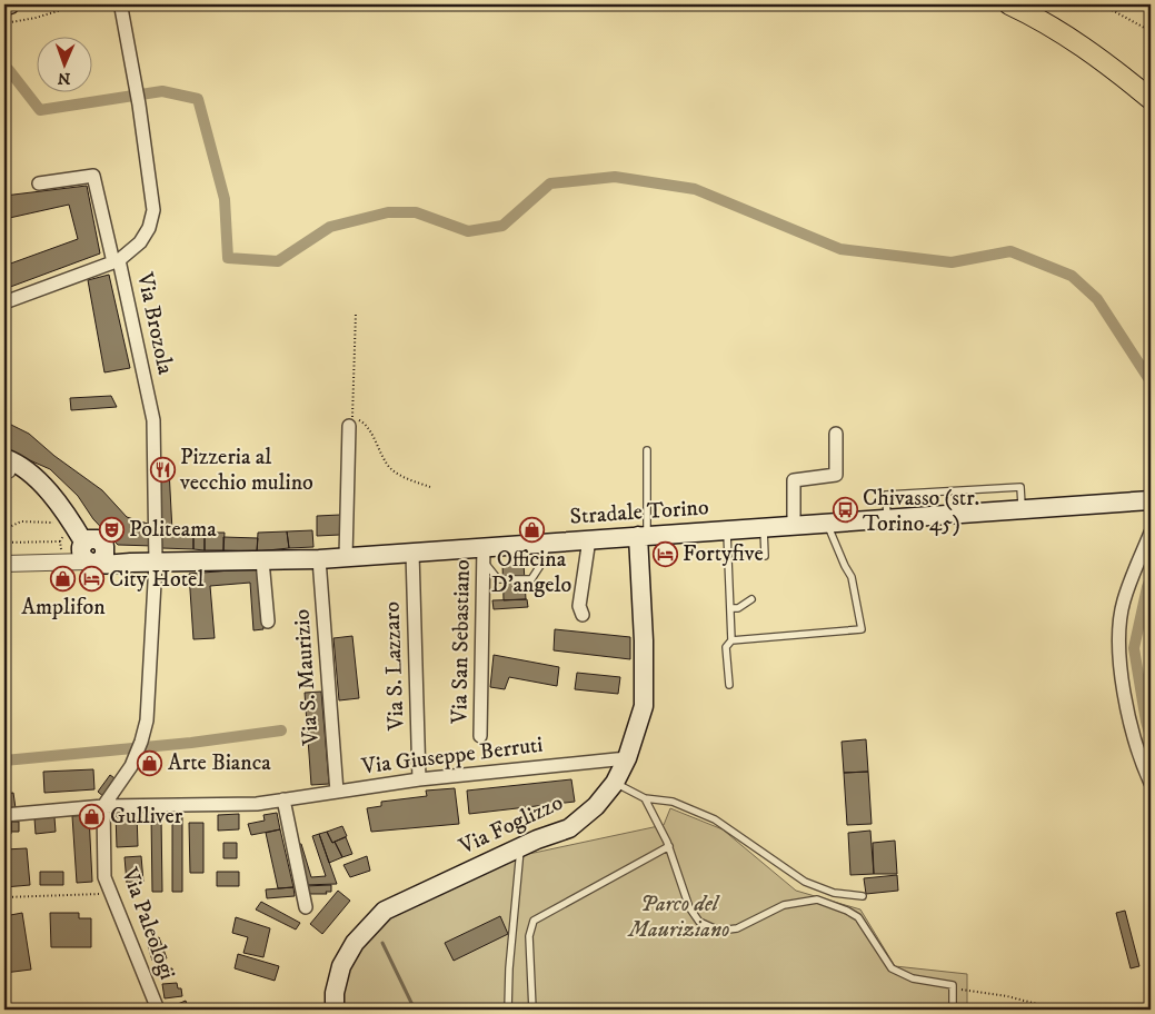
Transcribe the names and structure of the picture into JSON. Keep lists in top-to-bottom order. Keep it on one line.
{"streets":{"main road":["Stradale Torino","Via Foglizzo"],"street":["Via Brozola","Via San Sebastiano","Via S. Lazzaro","Via S. Maurizio","Via Giuseppe Berruti","Via Paleologi"]},"crossings":[["Via Brozola","Stradale Torino"],["Stradale Torino","Via San Sebastiano"],["Stradale Torino","Via S. Lazzaro"],["Stradale Torino","Via S. Maurizio"],["Stradale Torino","Via Foglizzo"],["Via S. Lazzaro","Via Giuseppe Berruti"],["Via S. Maurizio","Via Giuseppe Berruti"],["Via Giuseppe Berruti","Via Foglizzo"],["Via Giuseppe Berruti","Via Paleologi"]],"parks":["Parco del Mauriziano"],"places":{"restaurant":["Pizzeria al vecchio mulino"],"bus stop":["Chivasso (str. Torino 45)"],"theatre":["Politeama"],"shop":["Officina D'angelo","Amplifon","Arte Bianca","Gulliver"],"hotel":["Fortyfive","City Hotel"]},"north":"bottom"}
